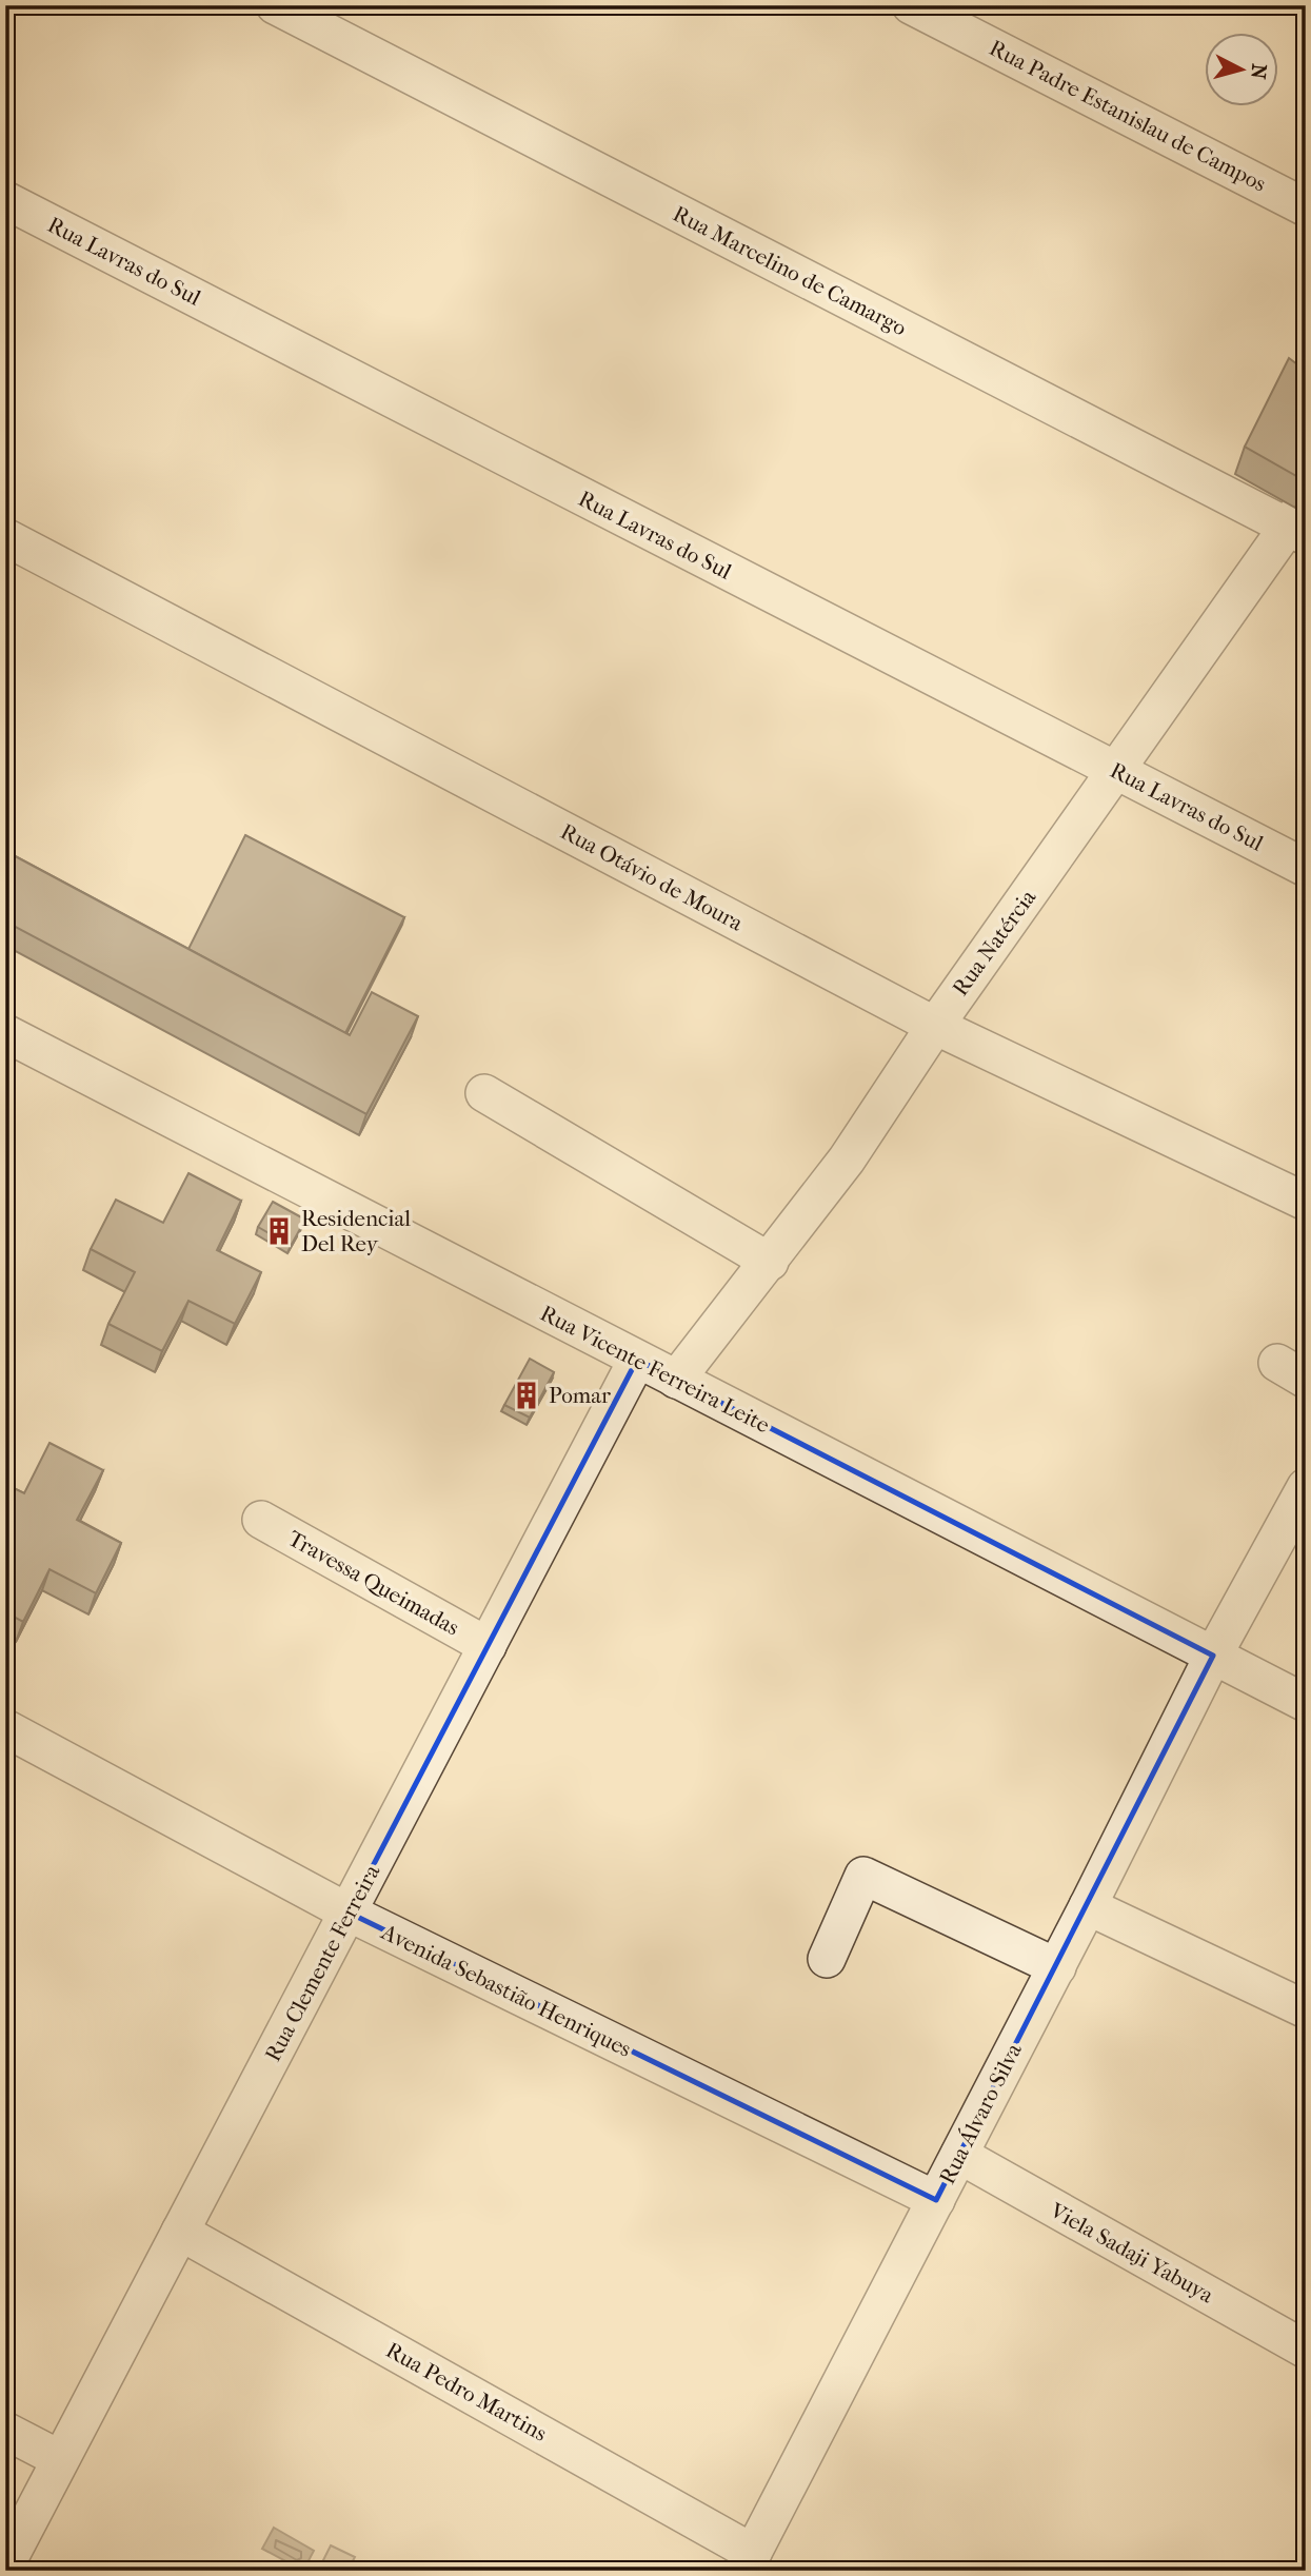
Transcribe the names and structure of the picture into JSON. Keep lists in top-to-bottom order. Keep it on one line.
{"streets":{"street":["Rua Padre Estanislau de Campos","Rua Lavras do Sul","Rua Marcelino de Camargo","Rua Otávio de Moura","Rua Natércia","Rua Vicente Ferreira Leite","Travessa Queimadas","Rua Clemente Ferreira","Avenida Sebastião Henriques","Rua Álvaro Silva","Viela Sadaji Yabuya","Rua Pedro Martins"]},"crossings":[["Rua Lavras do Sul","Rua Natércia"],["Rua Marcelino de Camargo","Rua Natércia"],["Rua Otávio de Moura","Rua Natércia"],["Rua Natércia","Rua Vicente Ferreira Leite"],["Rua Vicente Ferreira Leite","Rua Clemente Ferreira"],["Rua Vicente Ferreira Leite","Rua Álvaro Silva"],["Travessa Queimadas","Rua Clemente Ferreira"],["Rua Clemente Ferreira","Avenida Sebastião Henriques"],["Rua Clemente Ferreira","Rua Pedro Martins"],["Avenida Sebastião Henriques","Rua Álvaro Silva"],["Rua Álvaro Silva","Viela Sadaji Yabuya"],["Rua Álvaro Silva","Rua Pedro Martins"]],"places":{"building":["Residencial Del Rey","Pomar"]},"north":"right"}
